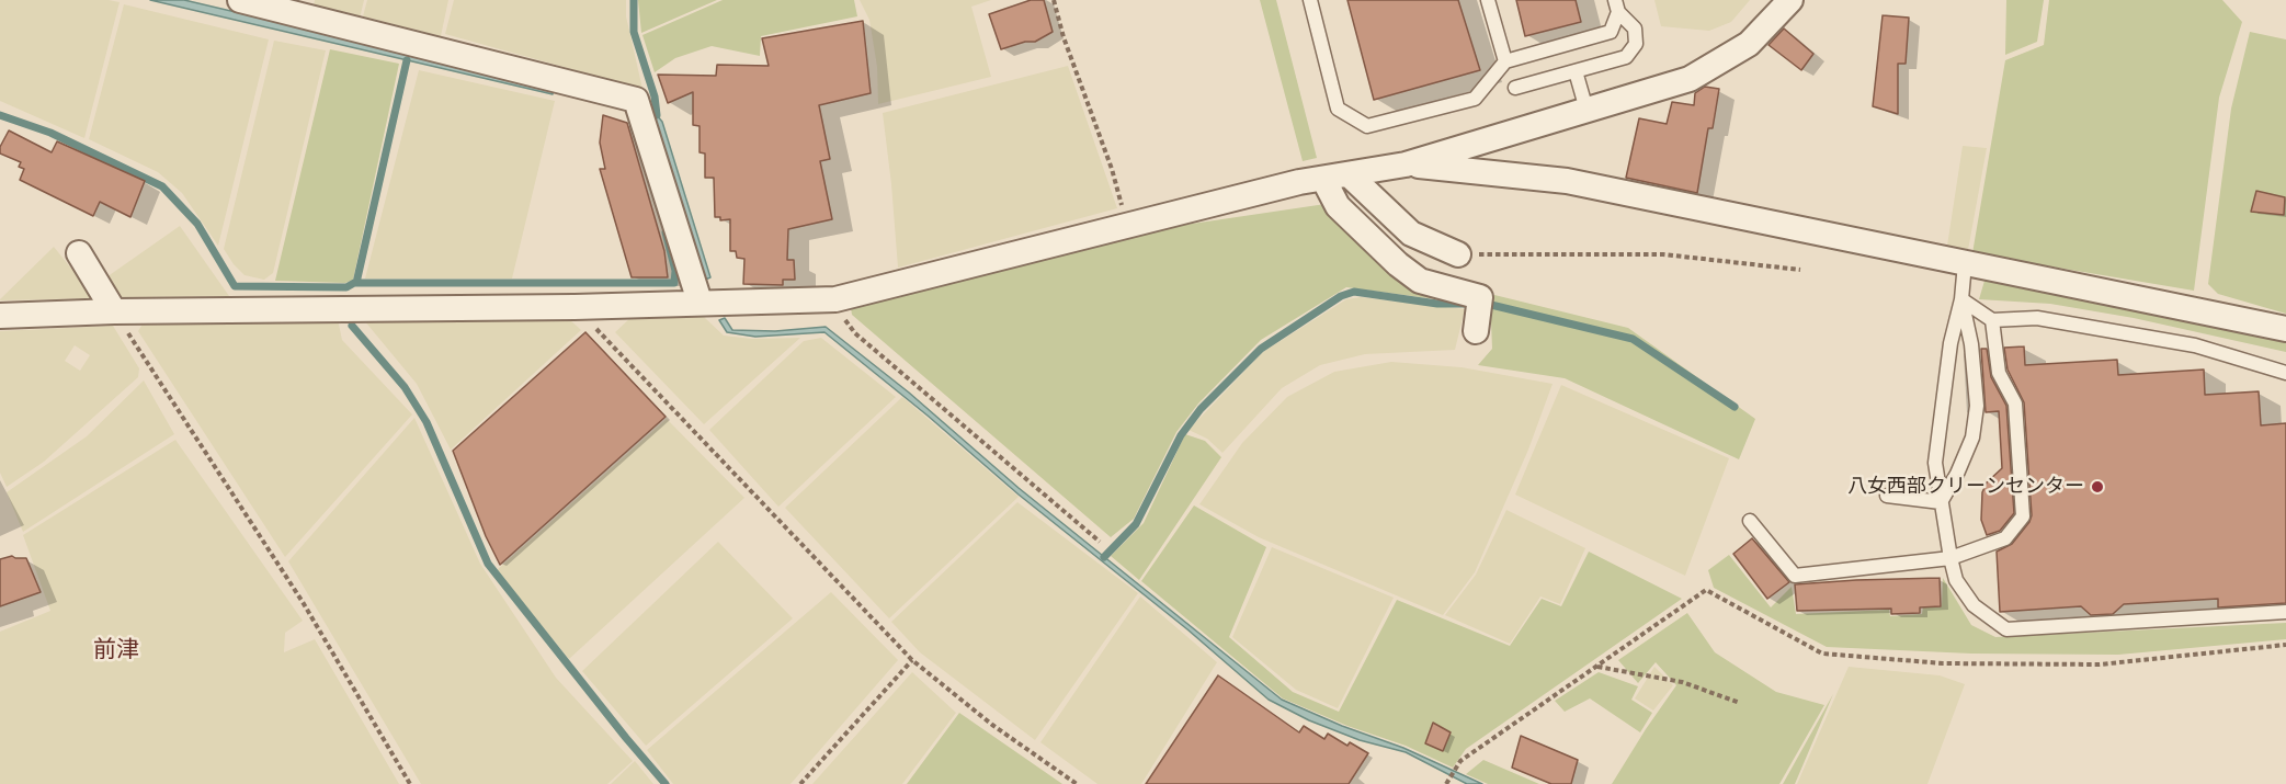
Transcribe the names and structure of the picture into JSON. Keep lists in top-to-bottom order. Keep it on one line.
{"districts":["前津"],"places":["八女西部クリーンセンター"]}
